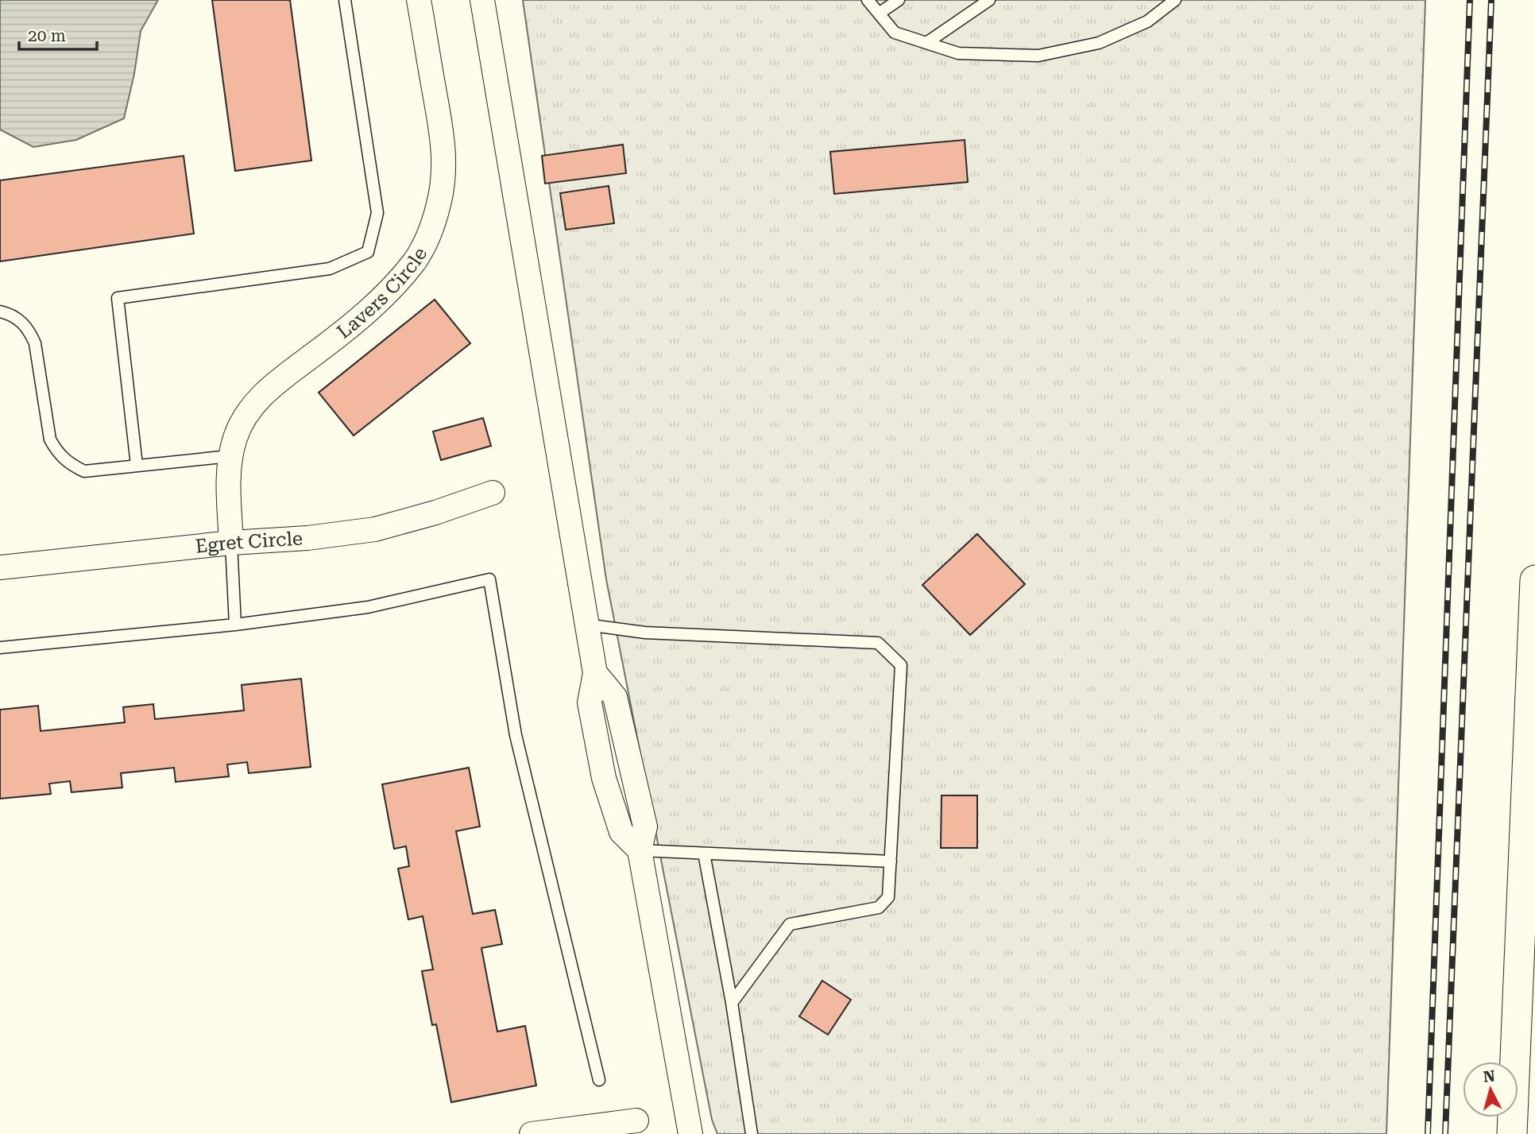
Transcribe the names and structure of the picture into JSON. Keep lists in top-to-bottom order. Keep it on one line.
{"streets":{"street":["Lavers Circle","Egret Circle"]},"crossings":[["Lavers Circle","Egret Circle"]],"scale_bar":"20 m","north":"top"}
